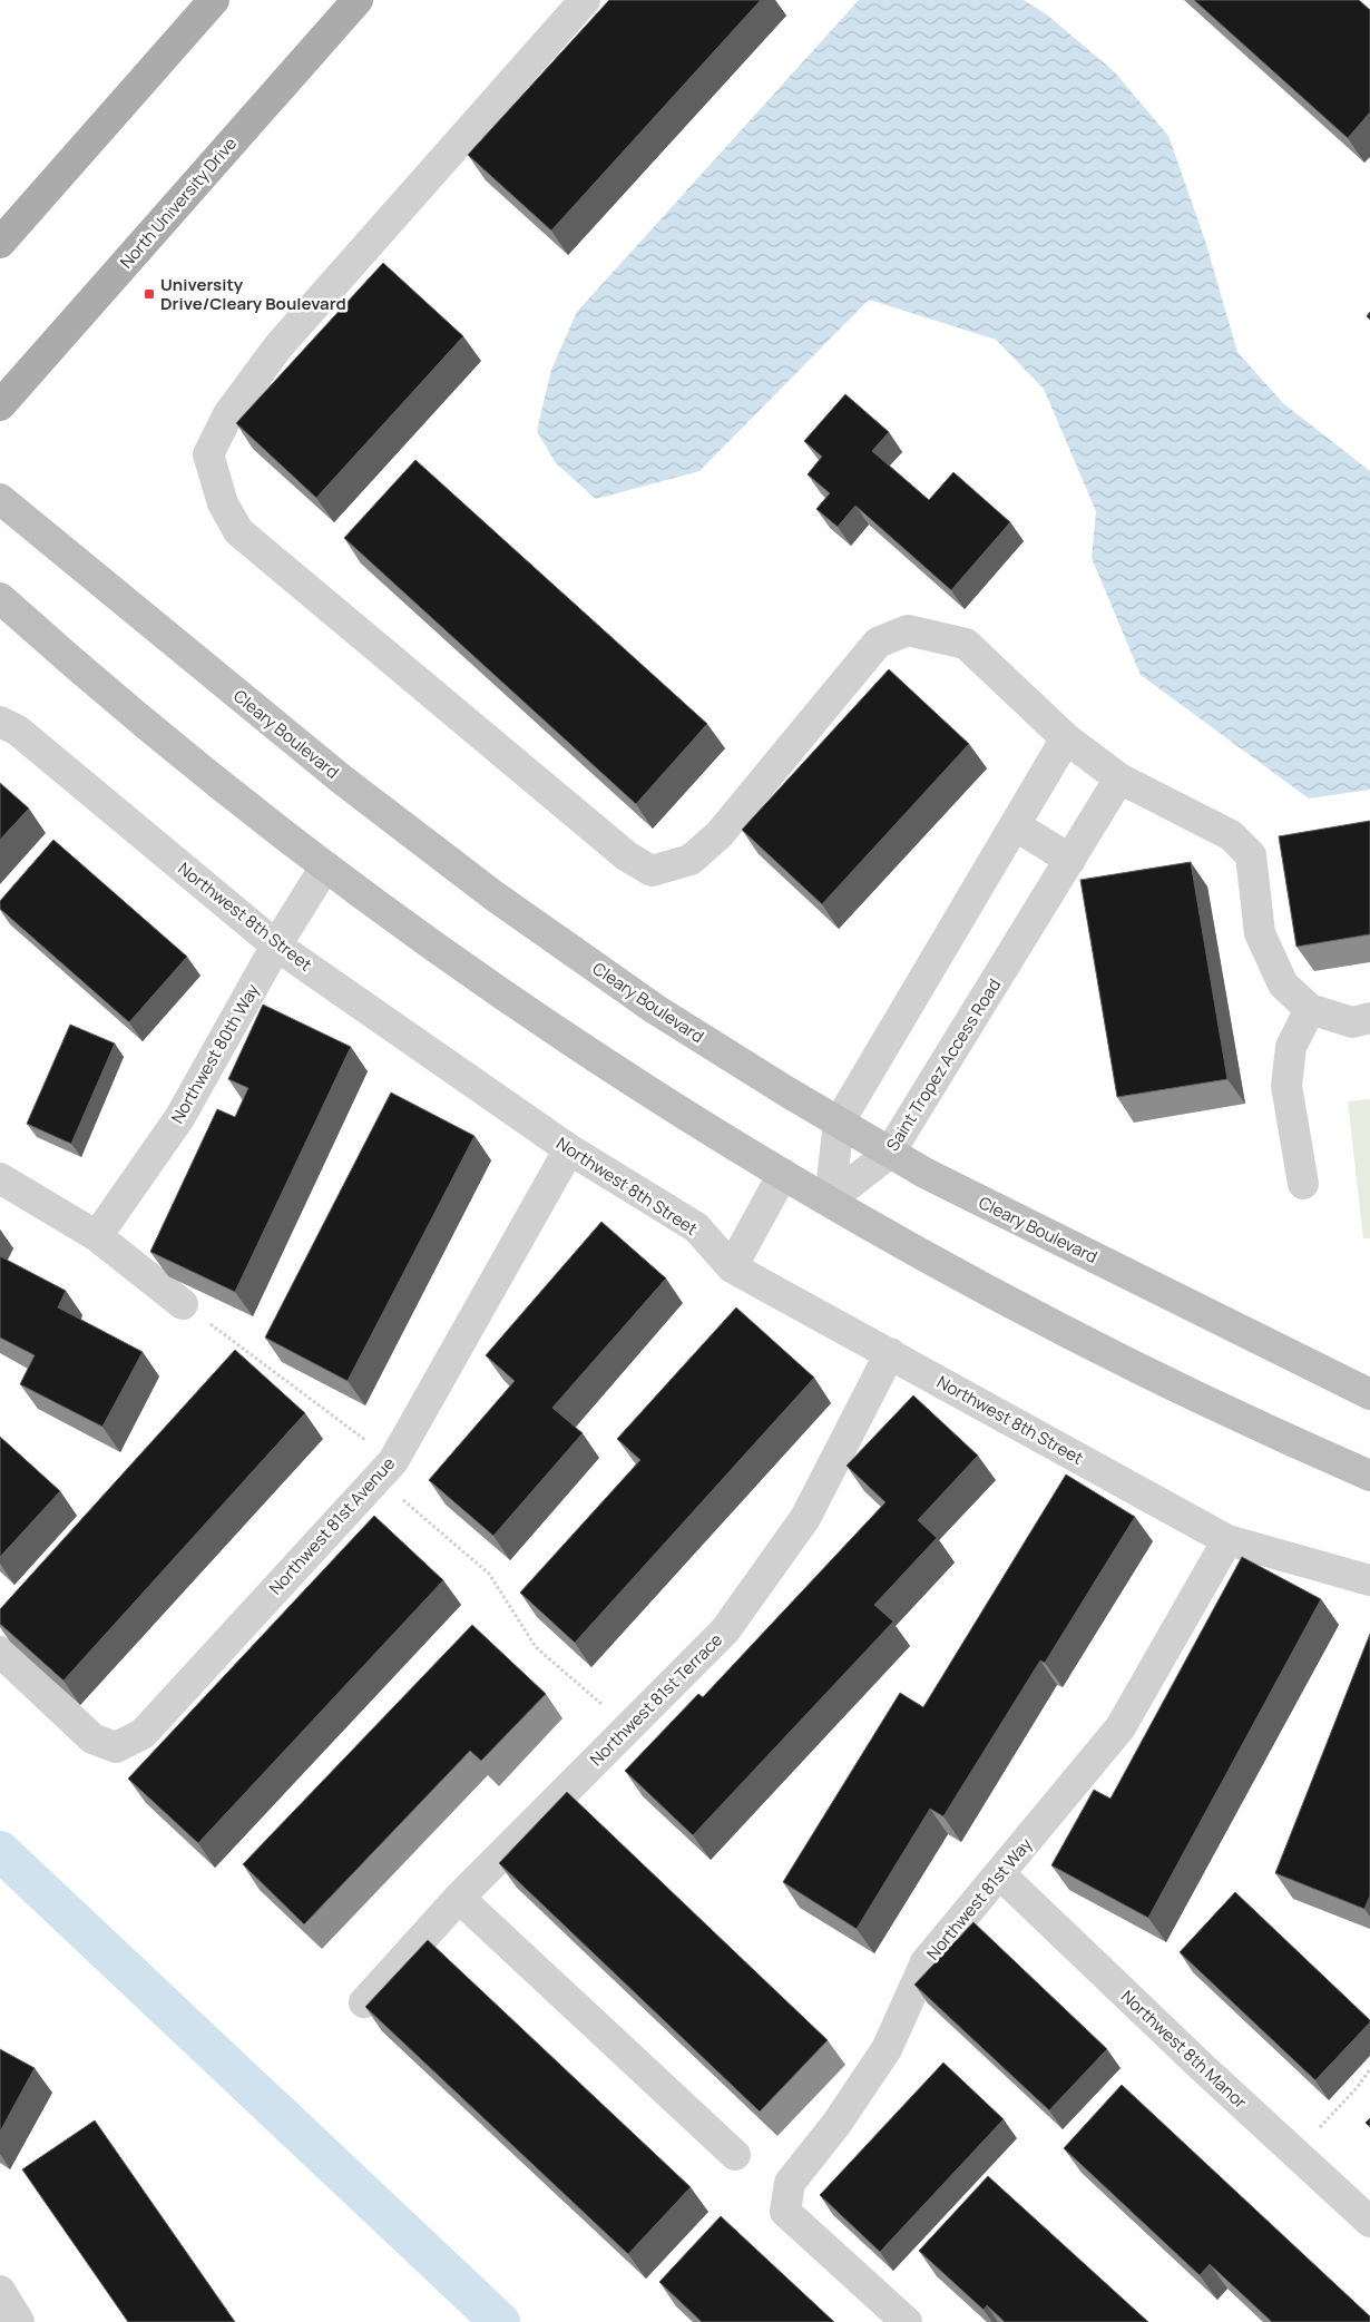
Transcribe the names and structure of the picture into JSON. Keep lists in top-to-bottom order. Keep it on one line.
{"streets":{"main road":["North University Drive"],"street":["Cleary Boulevard","Northwest 8th Street","Northwest 80th Way","Saint Tropez Access Road","Northwest 81st Avenue","Northwest 81st Terrace","Northwest 81st Way","Northwest 8th Manor"]},"crossings":[["Cleary Boulevard","Saint Tropez Access Road"],["Northwest 8th Street","Northwest 80th Way"],["Northwest 8th Street","Northwest 81st Avenue"],["Northwest 8th Street","Northwest 81st Terrace"],["Northwest 8th Street","Northwest 81st Way"],["Northwest 81st Way","Northwest 8th Manor"]],"places":{"transit":["University Drive/Cleary Boulevard"]}}
